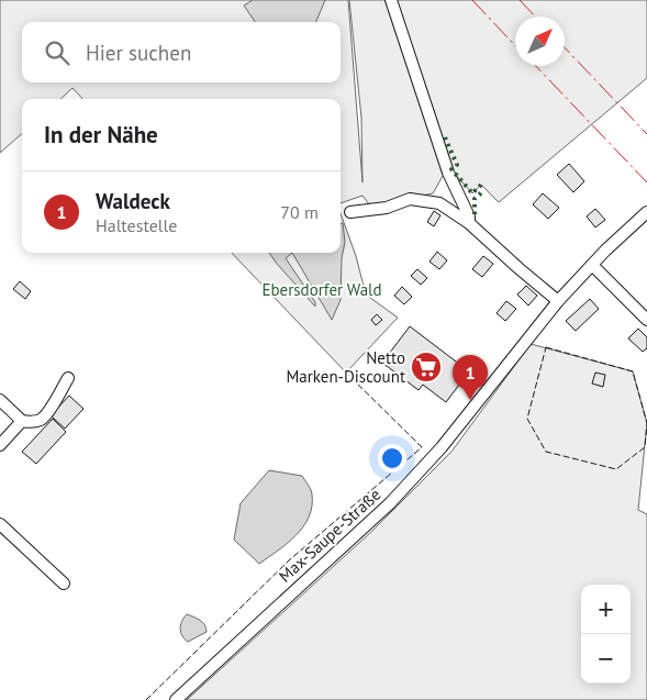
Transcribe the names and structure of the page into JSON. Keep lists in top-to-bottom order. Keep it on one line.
{"streets":{"street":["Max-Saupe-Straße"]},"parks":["Ebersdorfer Wald"],"places":{"supermarket":["Netto Marken-Discount"]},"north":"top right","page":{"search":"Hier suchen","heading":"In der Nähe","list":[{"mark":"1","name":"Waldeck","note":"Haltestelle","value":"70 m"}],"pins":"1","map_buttons":["+","−"]}}
